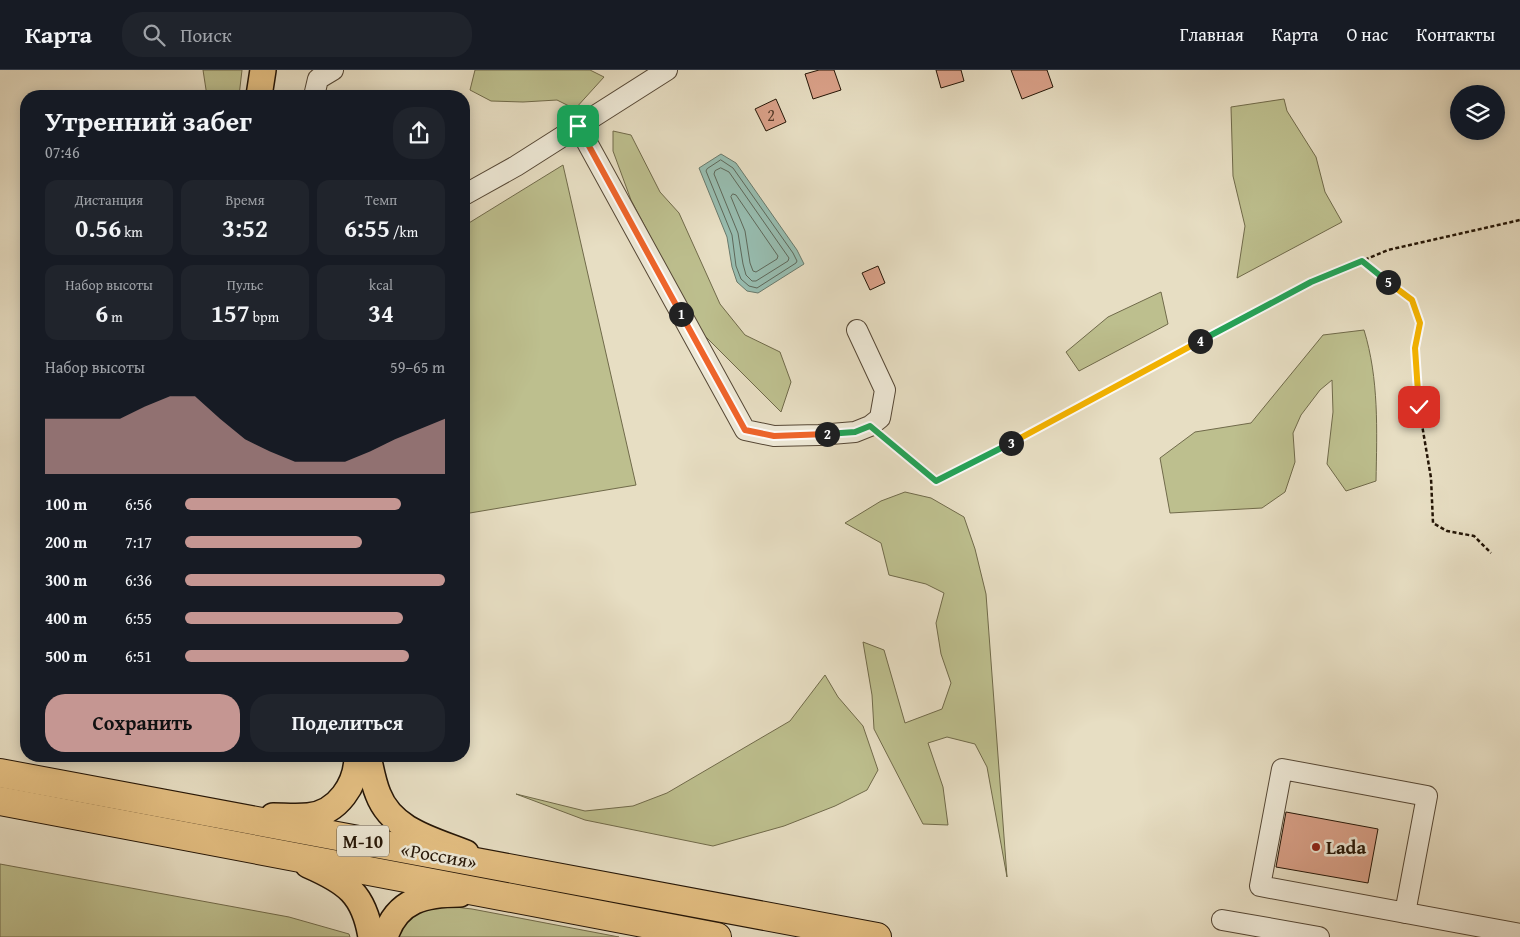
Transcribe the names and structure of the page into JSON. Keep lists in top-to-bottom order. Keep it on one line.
{"streets":{"highway":["М-10","«Россия»"]},"places":["Lada"],"house_numbers":["2"],"page":{"header":"Карта","search":"Поиск","nav":["Главная","Карта","О нас","Контакты"],"heading":["Утренний забег","07:46"],"stats":[["Дистанция","0.56 km"],["Время","3:52"],["Темп","6:55 /km"],["Набор высоты","6 m"],["Пульс","157 bpm"],["kcal","34"]],"pins":["5","1","4","2","3"],"chart":["Набор высоты","59–65 m"],"list":[{"name":"100 m","note":"6:56"},{"name":"200 m","note":"7:17"},{"name":"300 m","note":"6:36"},{"name":"400 m","note":"6:55"},{"name":"500 m","note":"6:51"}],"buttons":["Сохранить","Поделиться"]}}
